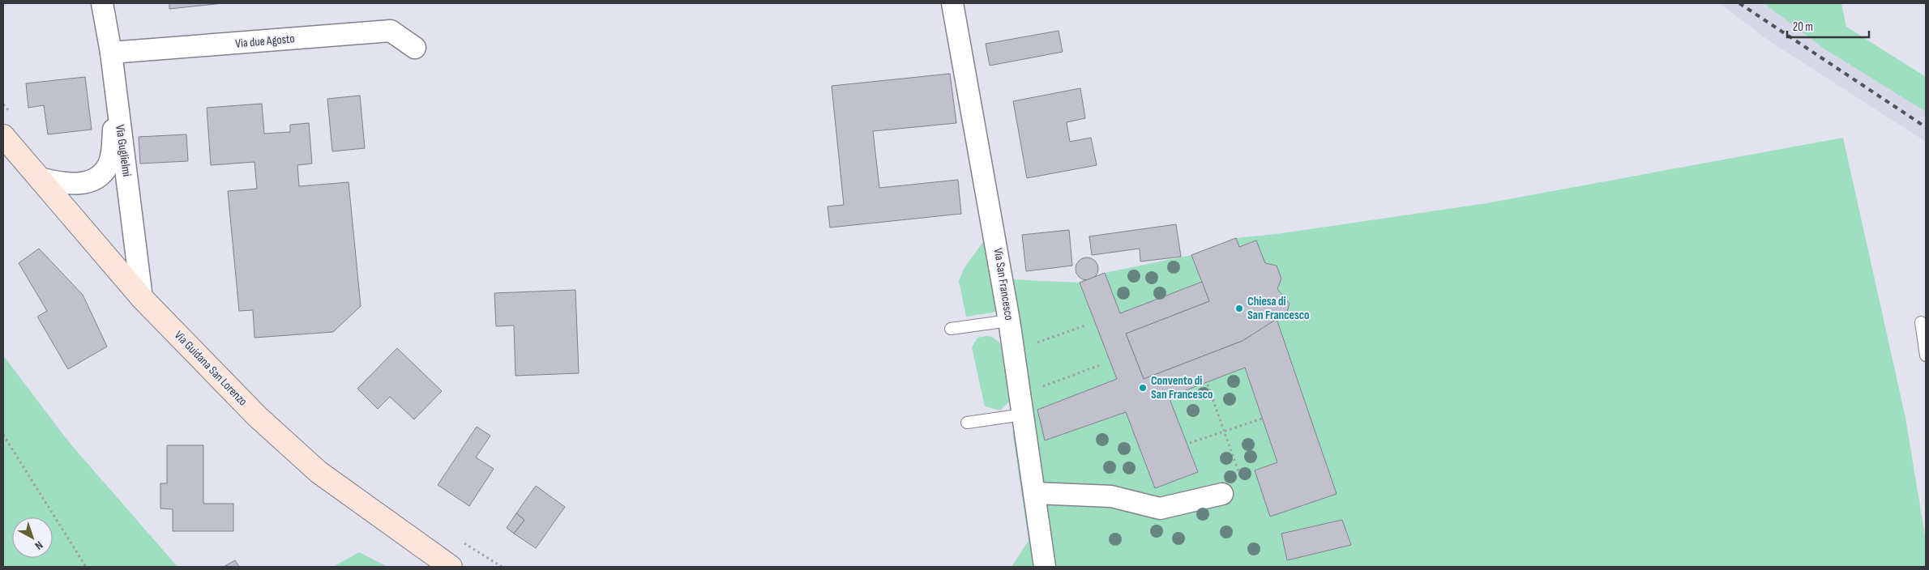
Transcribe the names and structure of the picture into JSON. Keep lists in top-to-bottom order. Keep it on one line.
{"streets":{"street":["Via due Agosto","Via Guglielmi","Via San Francesco","Via Guidana San Lorenzo"]},"crossings":[["Via due Agosto","Via Guglielmi"],["Via Guglielmi","Via Guidana San Lorenzo"]],"places":["Chiesa di San Francesco","Convento di San Francesco"],"scale_bar":"20 m","north":"bottom right"}
